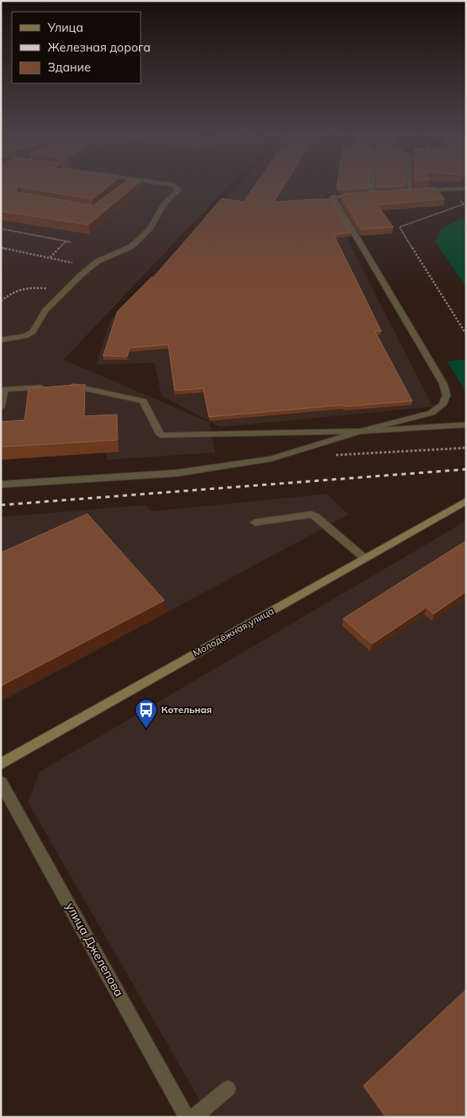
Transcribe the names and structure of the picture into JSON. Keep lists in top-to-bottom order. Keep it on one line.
{"streets":{"main road":["Молодёжная улица"],"street":["улица Джелепова"]},"places":{"bus stop":["Котельная"]},"legend":["Улица","Железная дорога","Здание"]}
